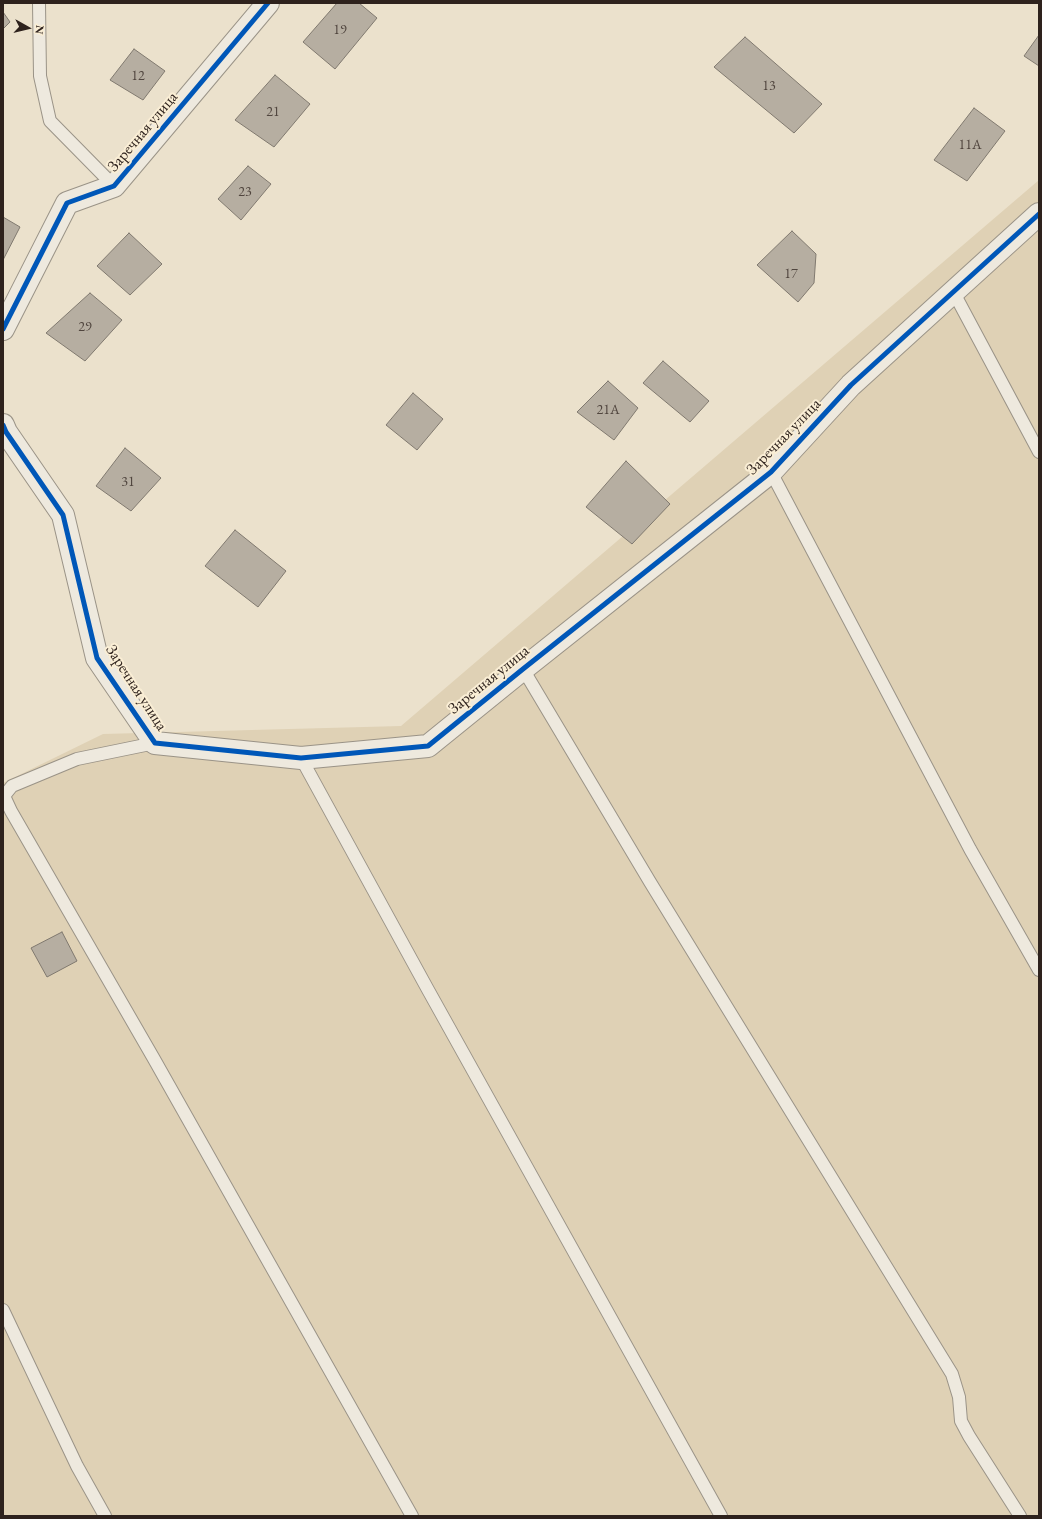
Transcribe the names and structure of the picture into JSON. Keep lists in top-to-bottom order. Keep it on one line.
{"streets":{"street":["Заречная улица"]},"house_numbers":["19","12","13","21","11А","23","17","29","21А","31"],"north":"right"}
